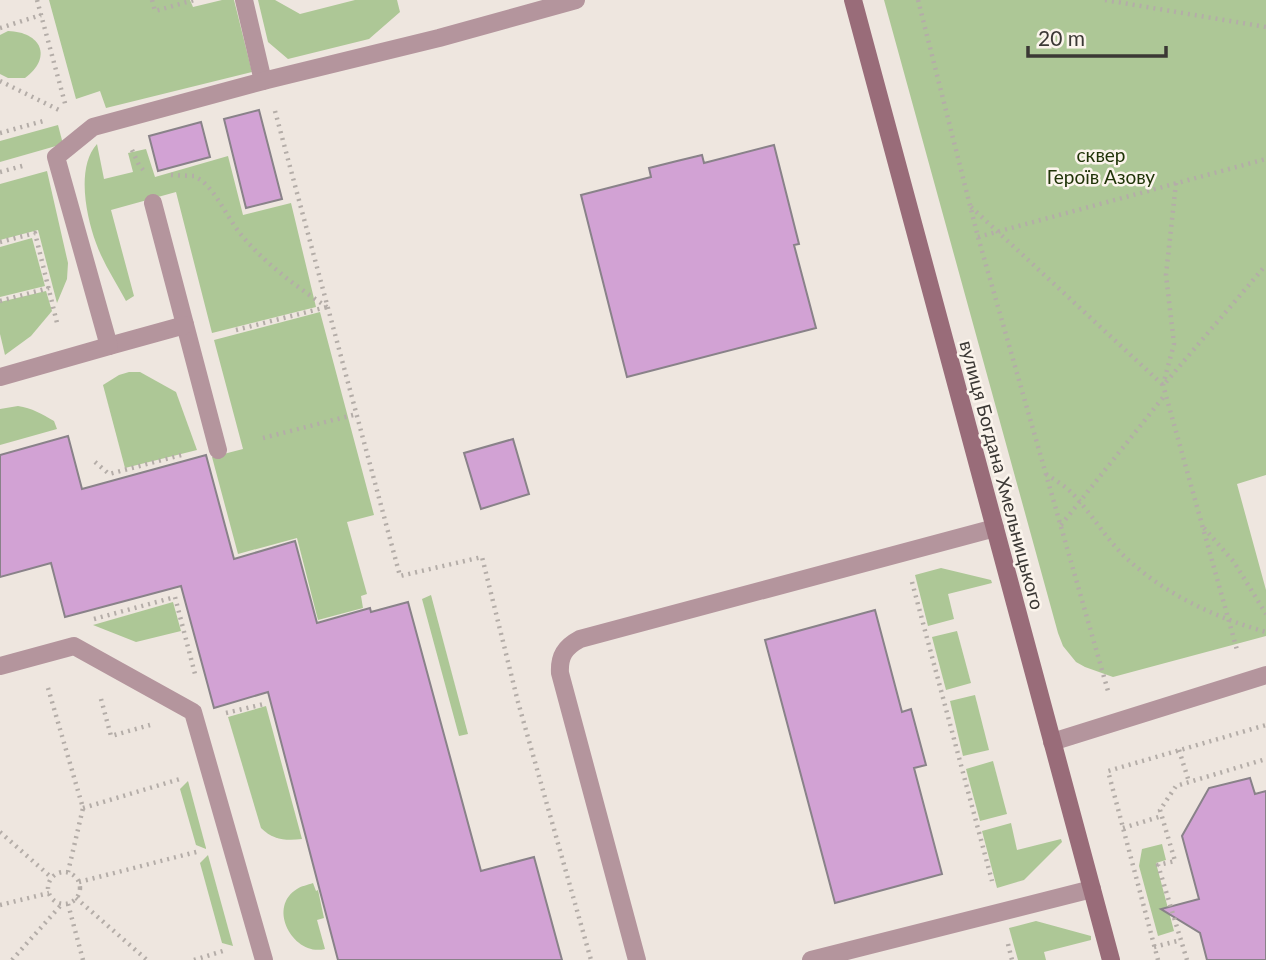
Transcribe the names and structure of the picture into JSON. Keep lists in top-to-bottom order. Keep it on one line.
{"streets":{"street":["вулиця Богдана Хмельницького"]},"parks":["сквер Героїв Азову"],"scale_bar":"20 m"}
